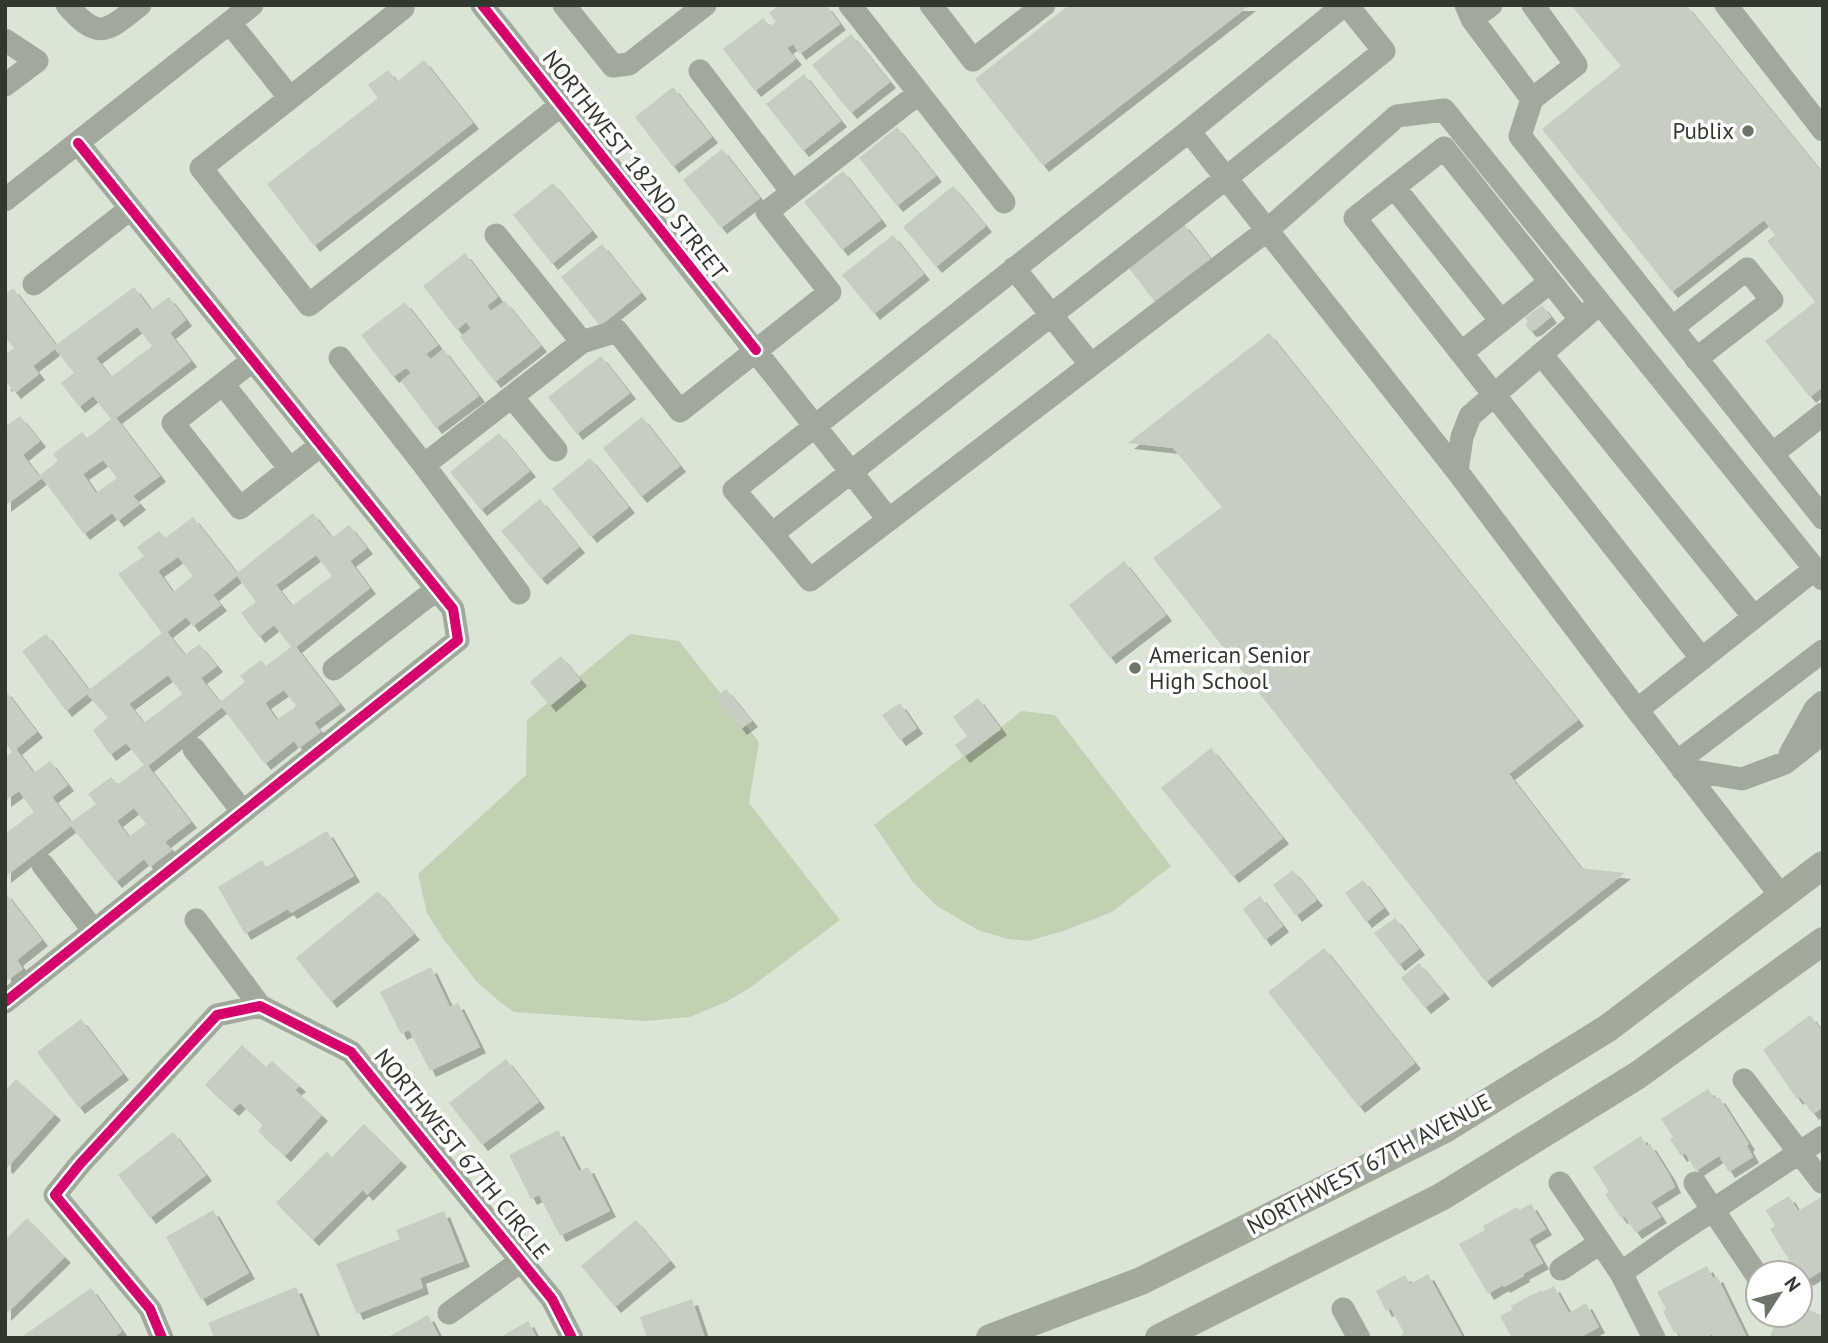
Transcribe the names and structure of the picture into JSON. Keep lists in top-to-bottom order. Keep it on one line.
{"streets":{"main road":["NORTHWEST 67TH AVENUE"],"street":["NORTHWEST 182ND STREET","NORTHWEST 67TH CIRCLE"]},"places":["Publix","American Senior High School"],"north":"top right"}
